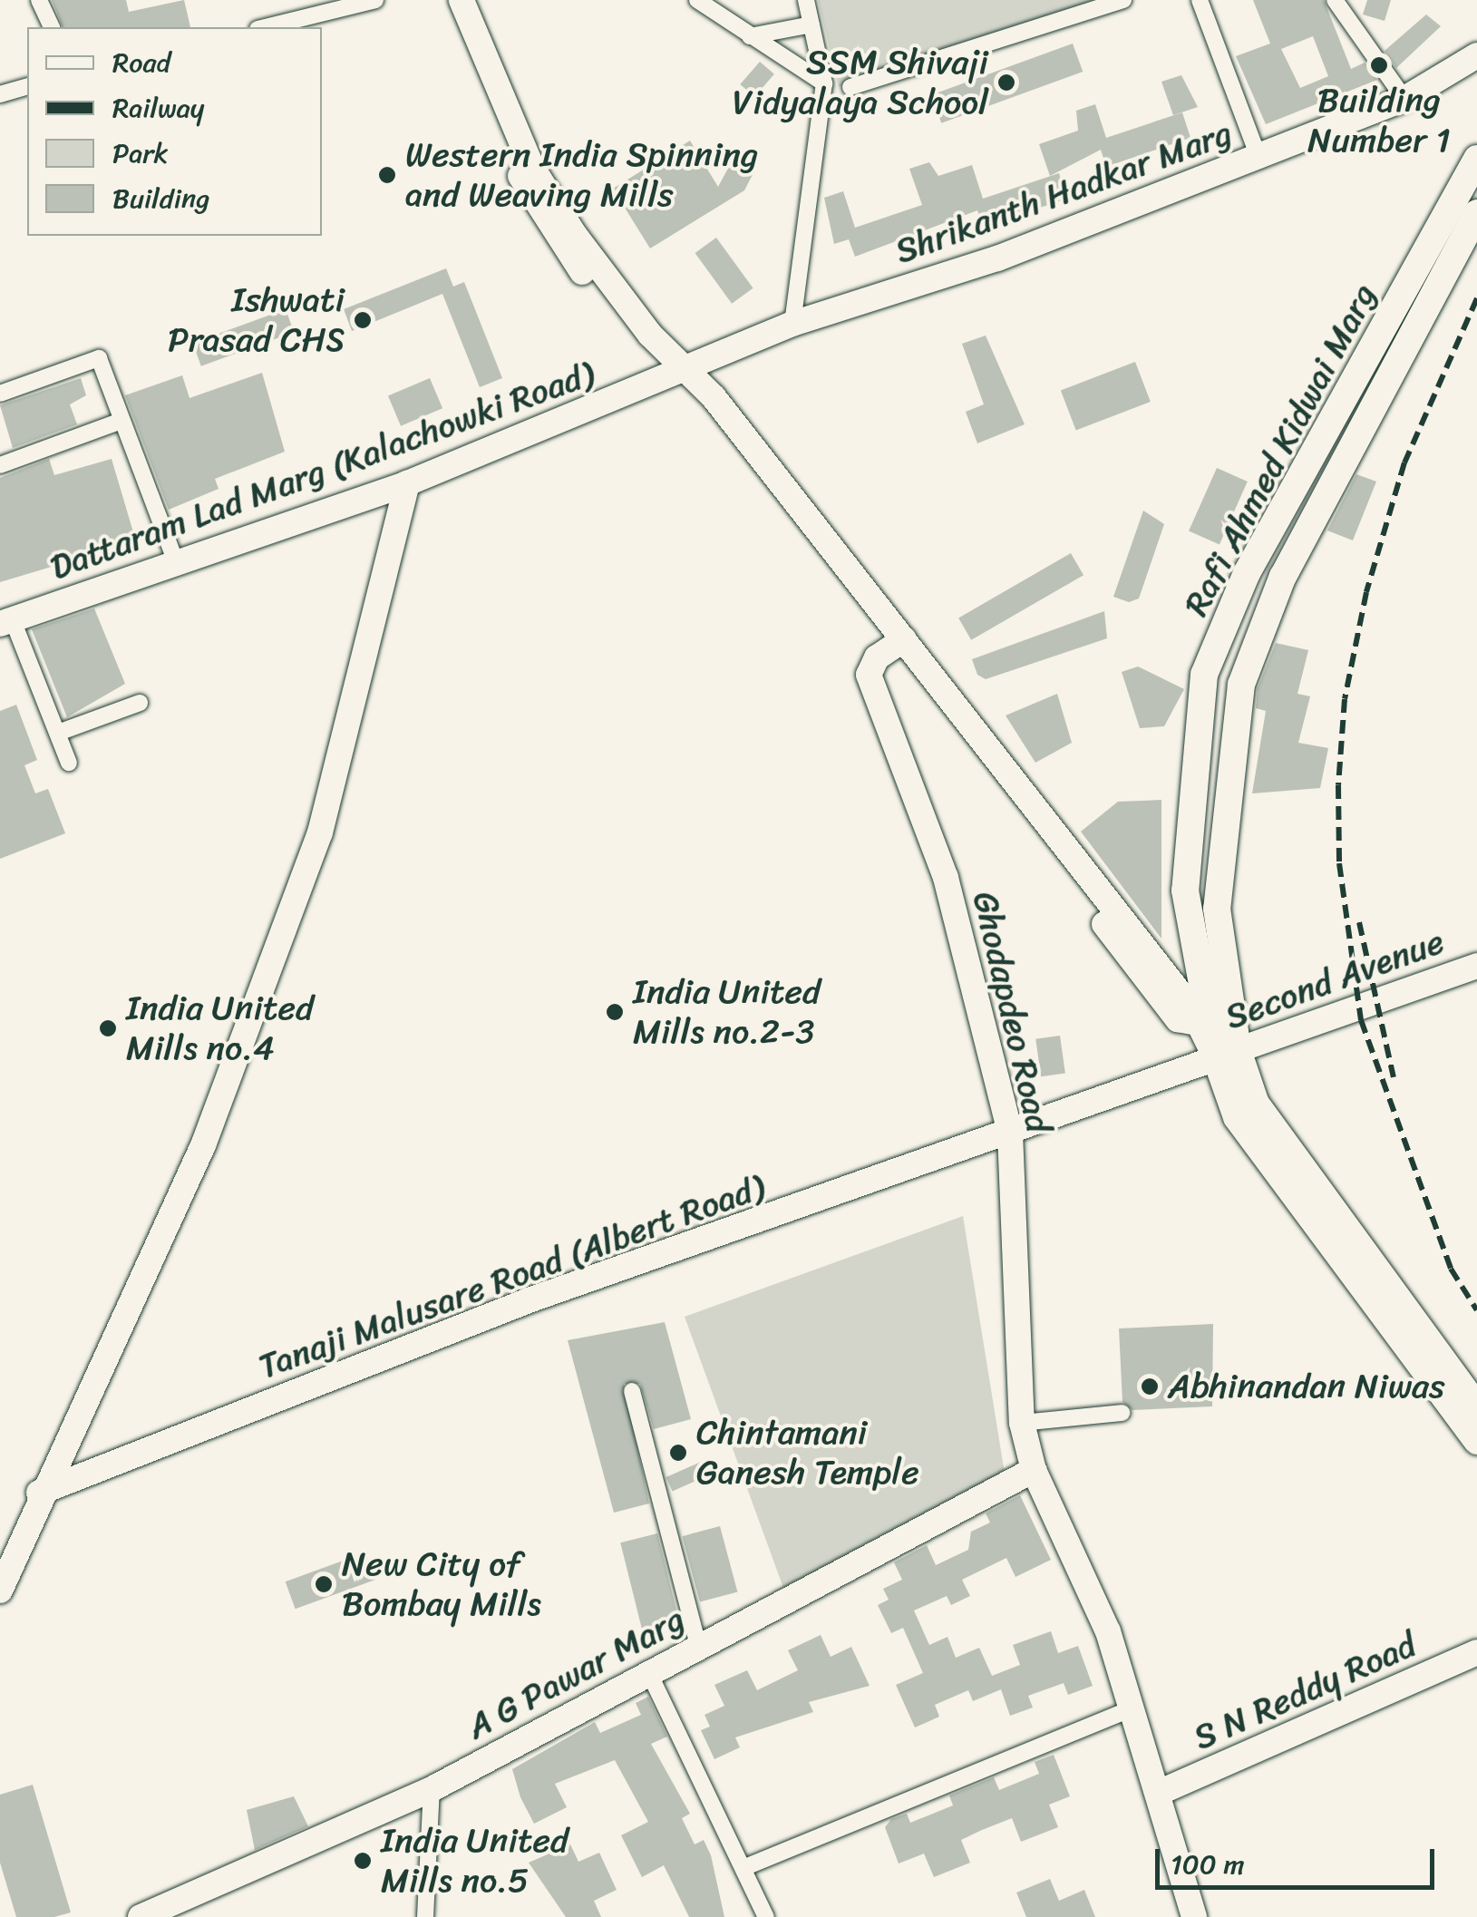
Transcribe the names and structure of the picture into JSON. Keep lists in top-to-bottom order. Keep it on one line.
{"streets":{"main road":["Rafi Ahmed Kidwai Marg"],"street":["Shrikanth Hadkar Marg","Dattaram Lad Marg (Kalachowki Road)","Second Avenue","Ghodapdeo Road","Tanaji Malusare Road (Albert Road)","A G Pawar Marg","S N Reddy Road"]},"crossings":[["Shrikanth Hadkar Marg","Dattaram Lad Marg (Kalachowki Road)"],["Rafi Ahmed Kidwai Marg","Second Avenue"],["Second Avenue","Ghodapdeo Road"],["Second Avenue","Tanaji Malusare Road (Albert Road)"],["Ghodapdeo Road","Tanaji Malusare Road (Albert Road)"],["Ghodapdeo Road","A G Pawar Marg"],["Ghodapdeo Road","S N Reddy Road"]],"places":["Building Number 1","SSM Shivaji Vidyalaya School","Western India Spinning and Weaving Mills","Ishwati Prasad CHS","India United Mills no.2-3","India United Mills no.4","Abhinandan Niwas","Chintamani Ganesh Temple","New City of Bombay Mills","India United Mills no.5"],"legend":["Road","Railway","Park","Building"],"scale_bar":"100 m"}
